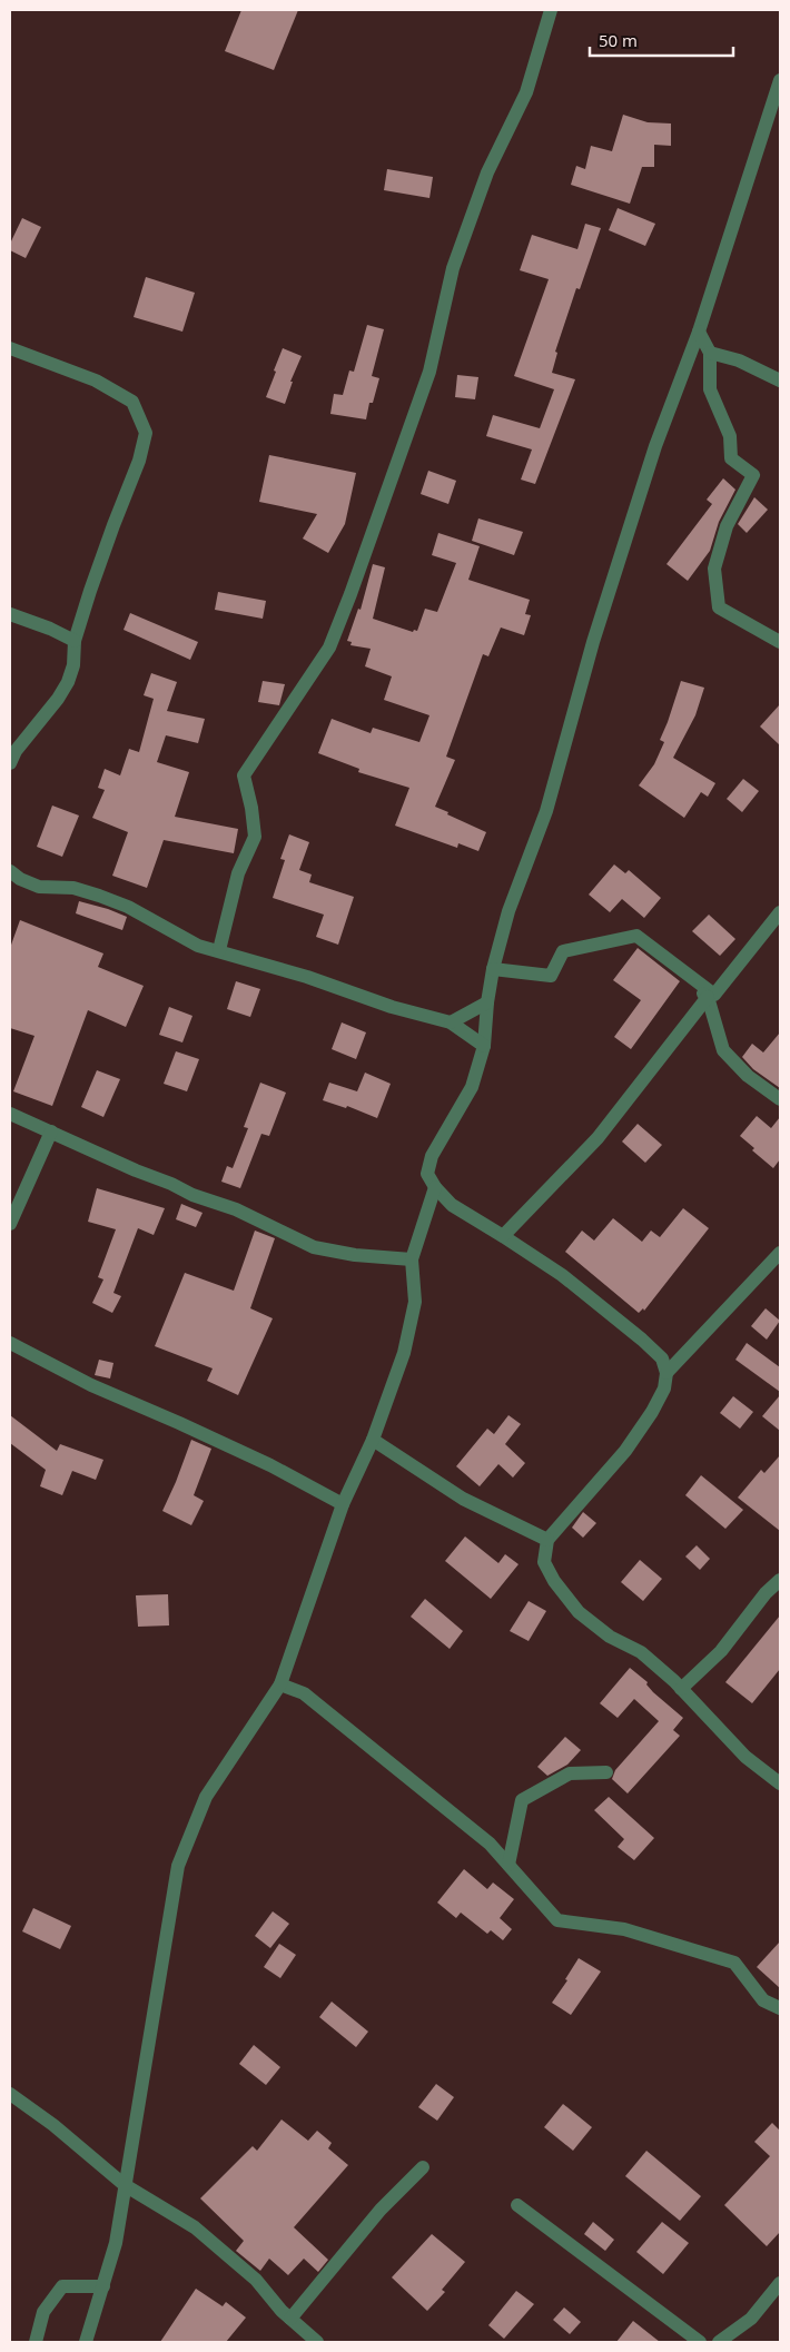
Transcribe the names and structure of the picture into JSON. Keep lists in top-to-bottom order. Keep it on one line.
{"scale_bar":"50 m"}
